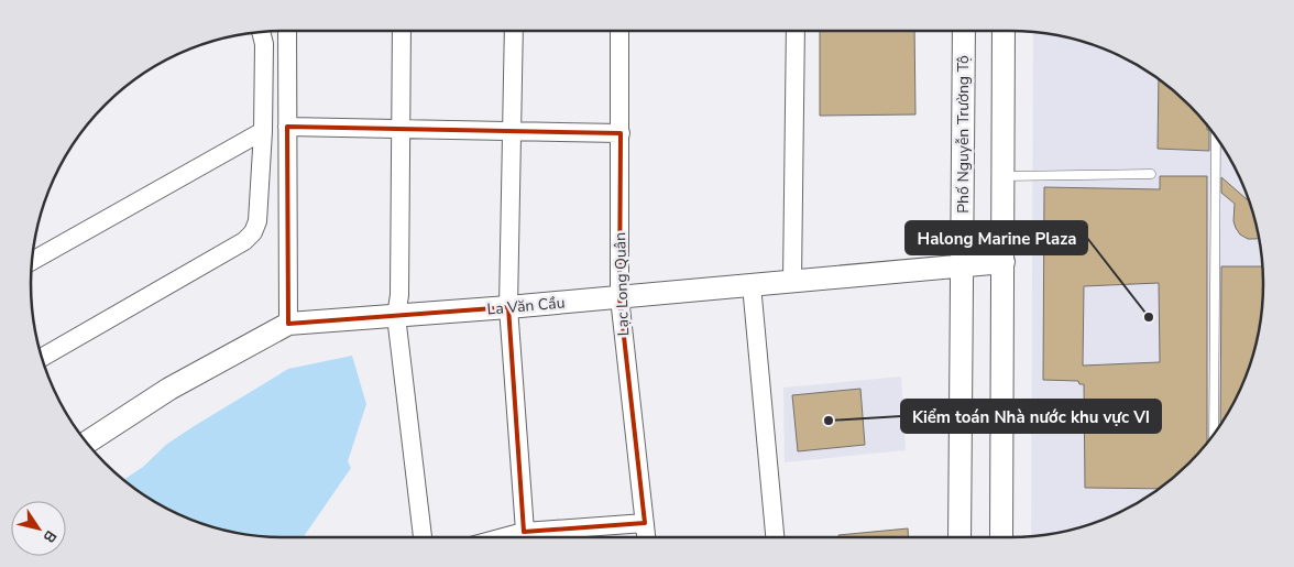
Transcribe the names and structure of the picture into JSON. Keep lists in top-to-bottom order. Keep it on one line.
{"streets":{"street":["Phố Nguyễn Trường Tộ","Lạc Long Quân","La Văn Cầu"]},"crossings":[["Phố Nguyễn Trường Tộ","La Văn Cầu"],["Lạc Long Quân","La Văn Cầu"]],"places":["Halong Marine Plaza","Kiểm toán Nhà nước khu vực VI"],"north":"bottom right"}
